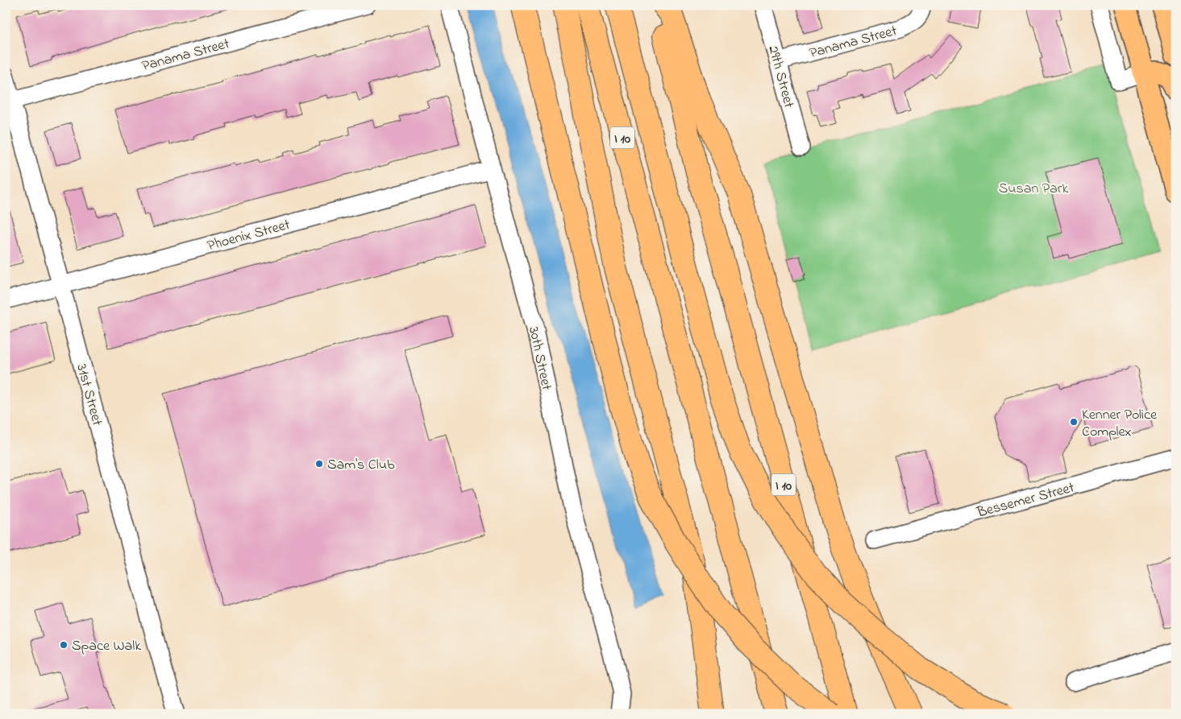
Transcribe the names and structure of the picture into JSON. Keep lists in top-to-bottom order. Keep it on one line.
{"streets":{"highway":["I 10"],"street":["Panama Street","29th Street","Phoenix Street","30th Street","31st Street","Bessemer Street"]},"crossings":[["Panama Street","29th Street"],["Panama Street","31st Street"],["Phoenix Street","30th Street"],["Phoenix Street","31st Street"]],"parks":["Susan Park"],"places":["Kenner Police Complex","Sam's Club","Space Walk"]}
